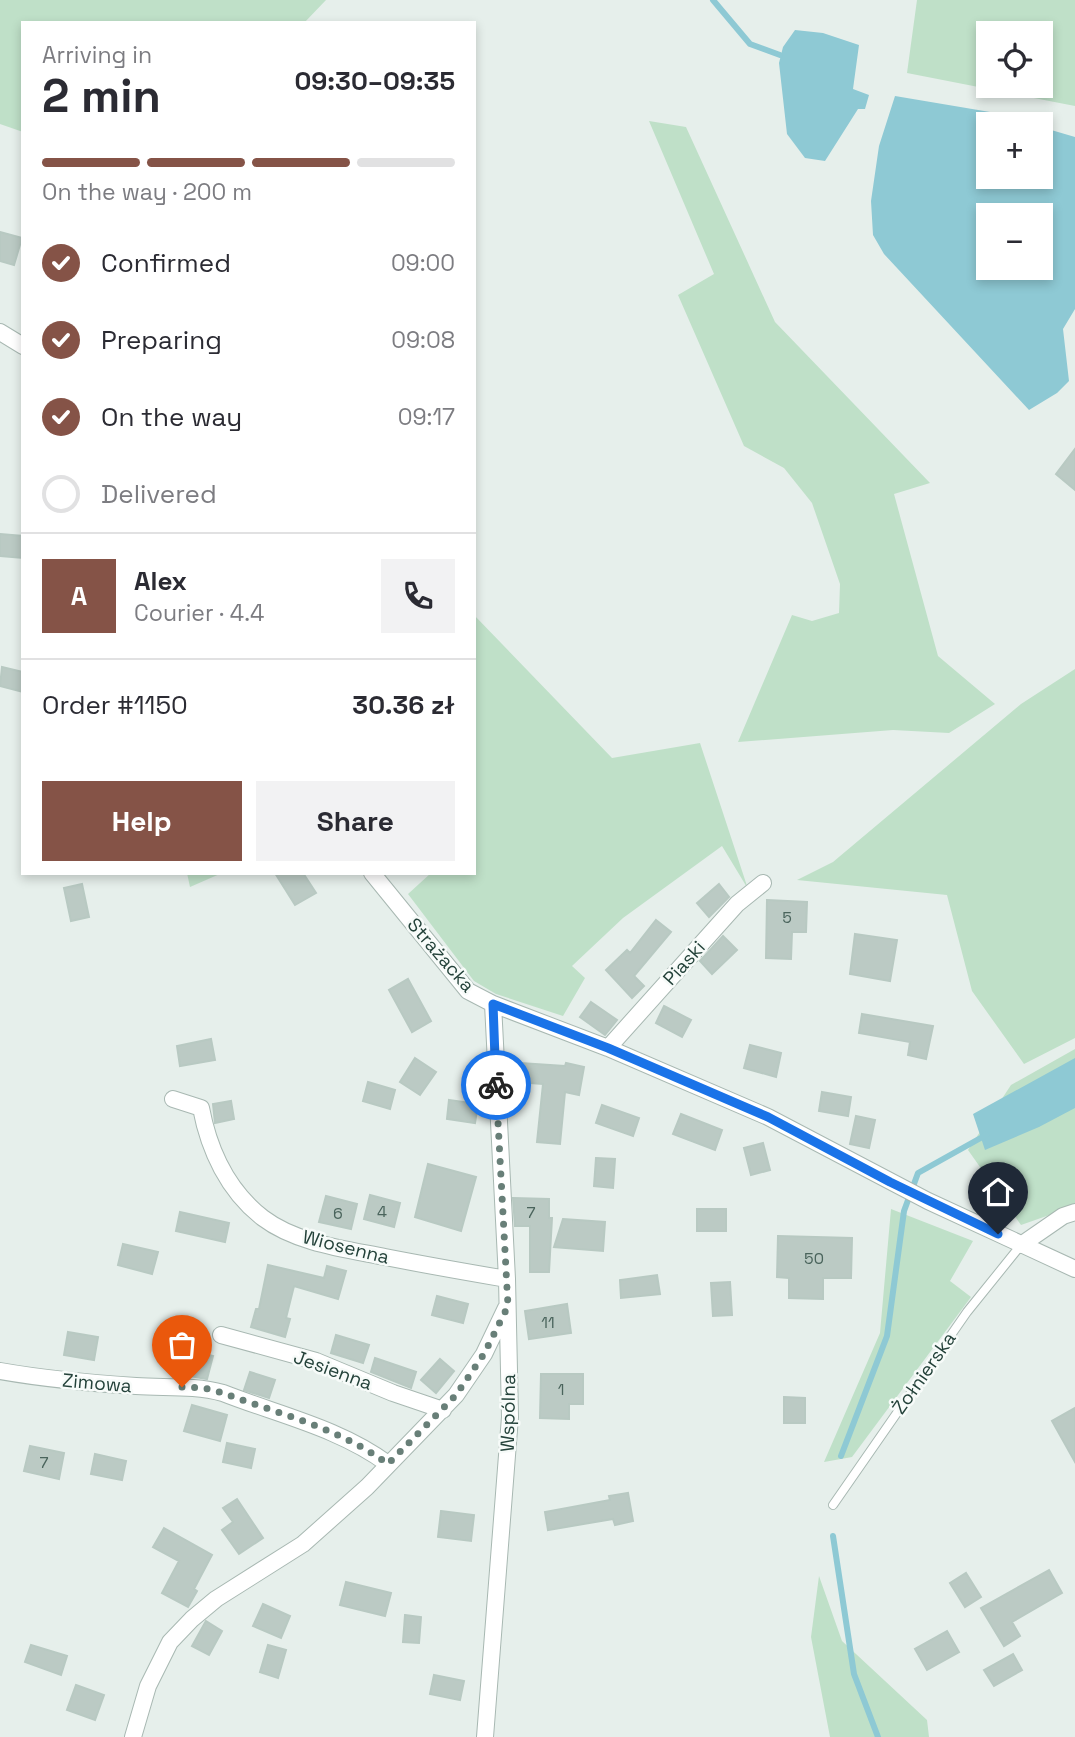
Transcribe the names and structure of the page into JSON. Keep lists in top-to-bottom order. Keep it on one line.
{"streets":{"street":["Strażacka","Piaski","Wiosenna","Jesienna","Zimowa","Wspólna"],"lane":["Żołnierska"]},"crossings":[["Strażacka","Piaski"],["Strażacka","Żołnierska"],["Strażacka","Wspólna"],["Wiosenna","Wspólna"]],"house_numbers":["5","4","7","6","50","11","1","7"],"page":{"map_buttons":["+","−"],"heading":["2 min","Arriving in","09:30–09:35"],"panel":["Alex","Courier · 4.4","Order #1150","30.36 zł"],"bar":"On the way · 200 m","list":[["Confirmed","09:00"],["Preparing","09:08"],["On the way","09:17"],"Delivered"],"round":"A","buttons":["Help","Share"]}}
